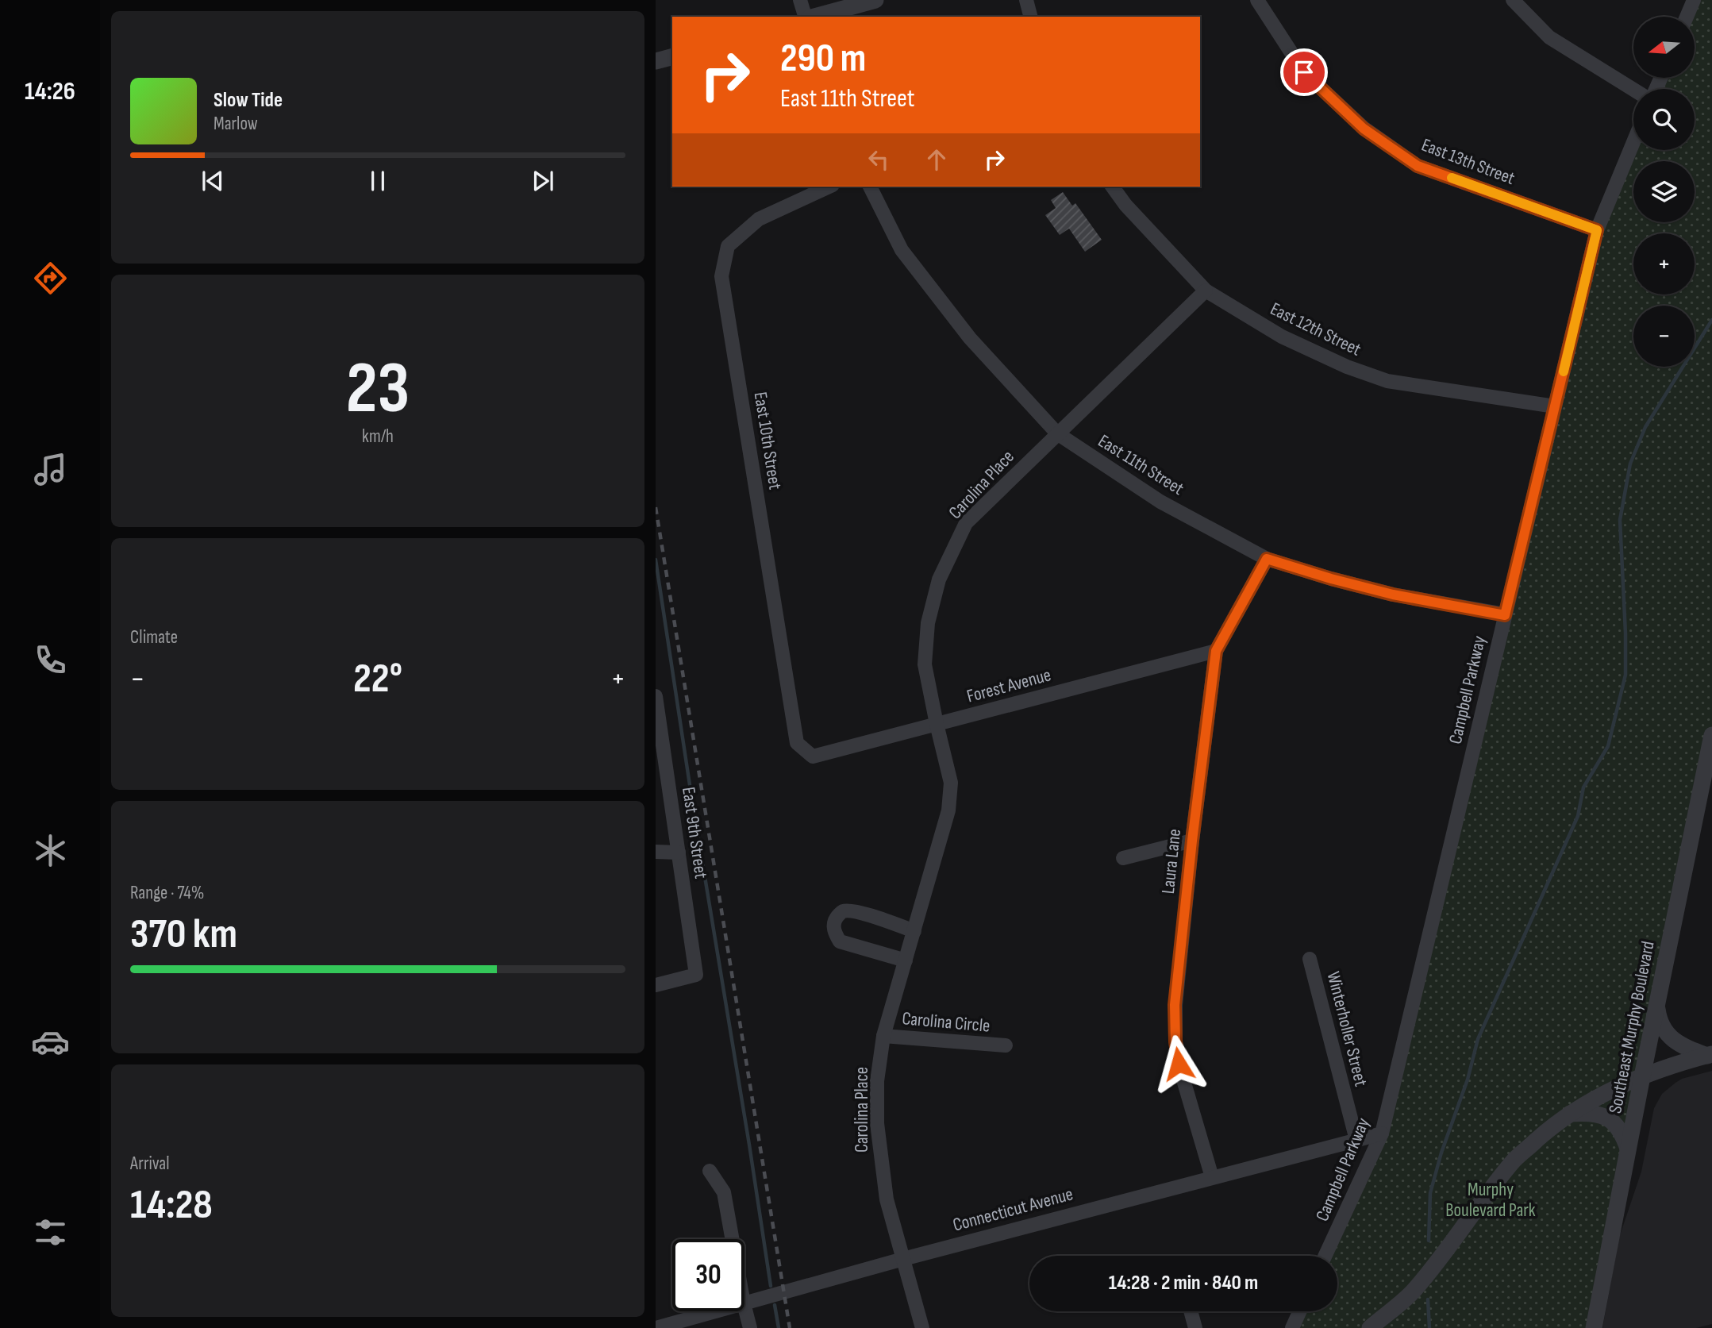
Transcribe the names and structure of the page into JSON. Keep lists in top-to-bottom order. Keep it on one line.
{"streets":{"street":["East 13th Street","East 12th Street","East 10th Street","East 11th Street","Carolina Place","Forest Avenue","Campbell Parkway","East 9th Street","Laura Lane","Carolina Circle","Southeast Murphy Boulevard","Winterholler Street","Connecticut Avenue"]},"crossings":[["East 13th Street","Campbell Parkway"],["East 12th Street","Carolina Place"],["East 12th Street","Campbell Parkway"],["East 10th Street","Forest Avenue"],["East 11th Street","Carolina Place"],["East 11th Street","Campbell Parkway"],["East 11th Street","Laura Lane"],["Carolina Place","Forest Avenue"],["Carolina Place","Carolina Circle"],["Carolina Place","Connecticut Avenue"],["Forest Avenue","Laura Lane"],["Campbell Parkway","Connecticut Avenue"],["Laura Lane","Connecticut Avenue"],["Winterholler Street","Connecticut Avenue"]],"parks":["Murphy Boulevard Park"],"north":"left","page":{"tabs":"14:26","map_buttons":["+","−"],"turn":["290 m","East 11th Street"],"song":["Slow Tide","Marlow"],"tile":[["23","km/h"],"Climate",["Range · 74%","370 km"],["Arrival","14:28"]],"heat":["−","22°","+"],"limit":"30","trip":"14:28 · 2 min · 840 m"}}
